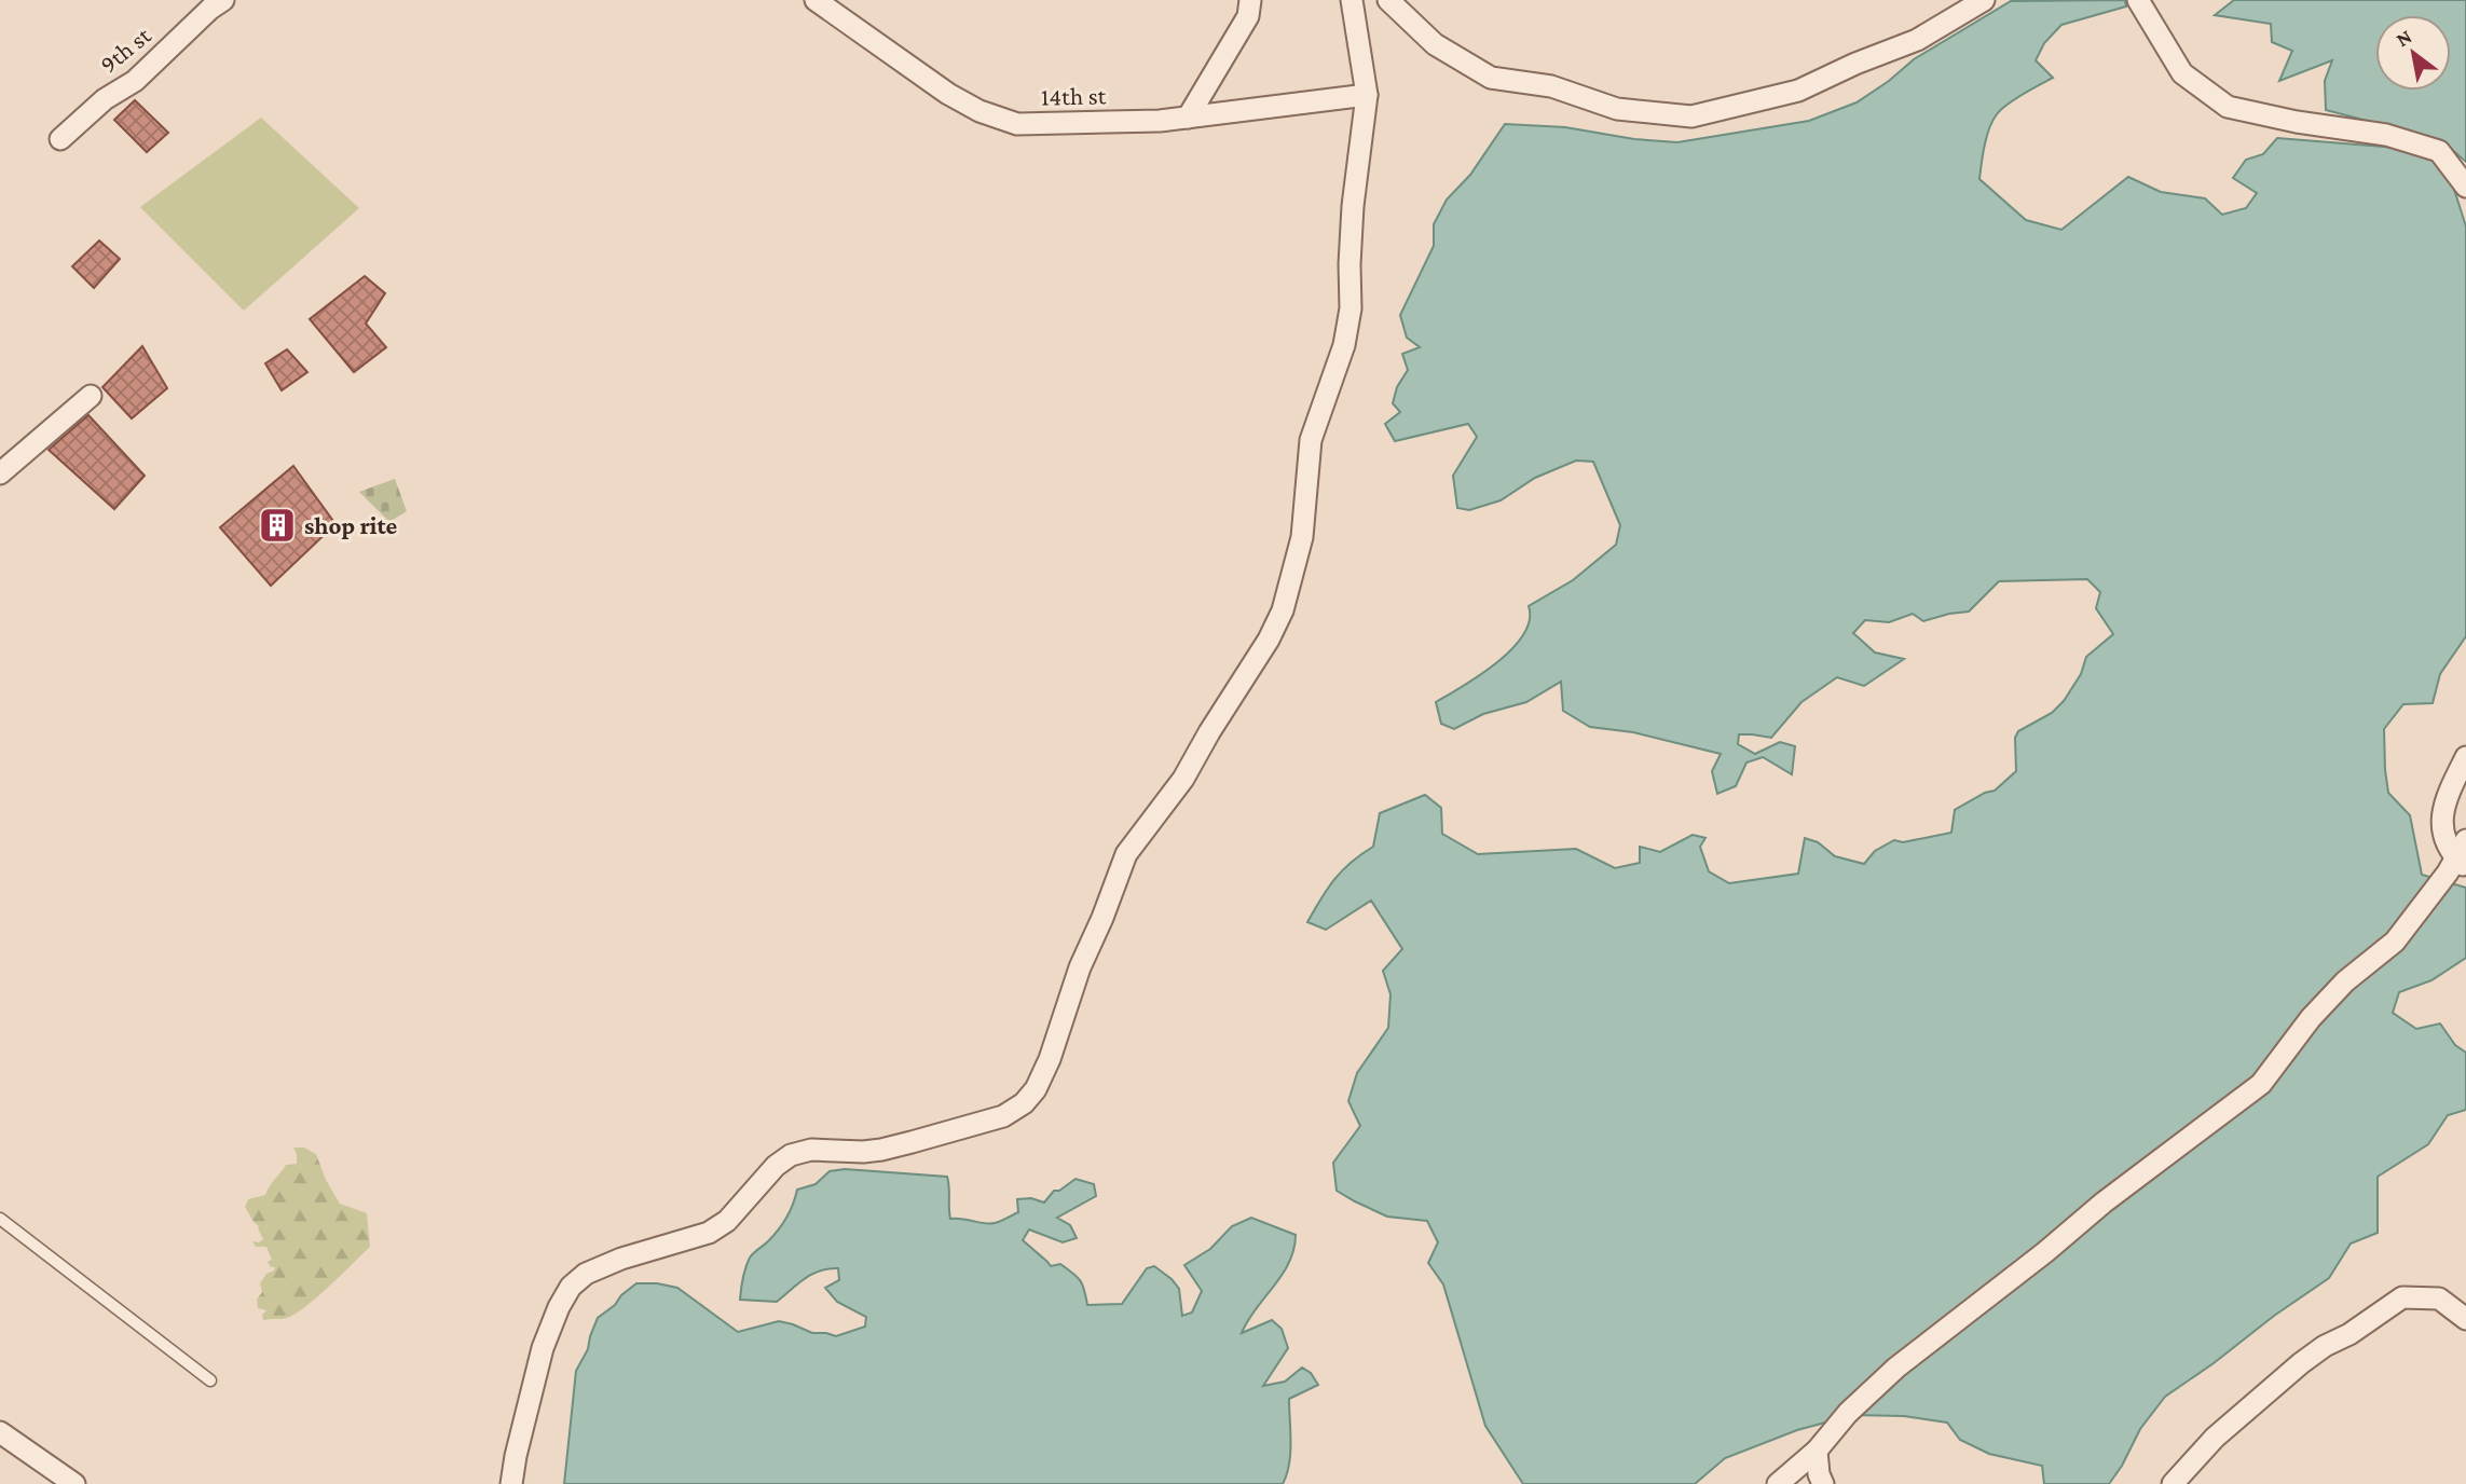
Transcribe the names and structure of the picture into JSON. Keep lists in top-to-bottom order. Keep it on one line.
{"streets":{"street":["9th st","14th st"]},"places":{"building":["shop rite"]},"north":"top left"}
